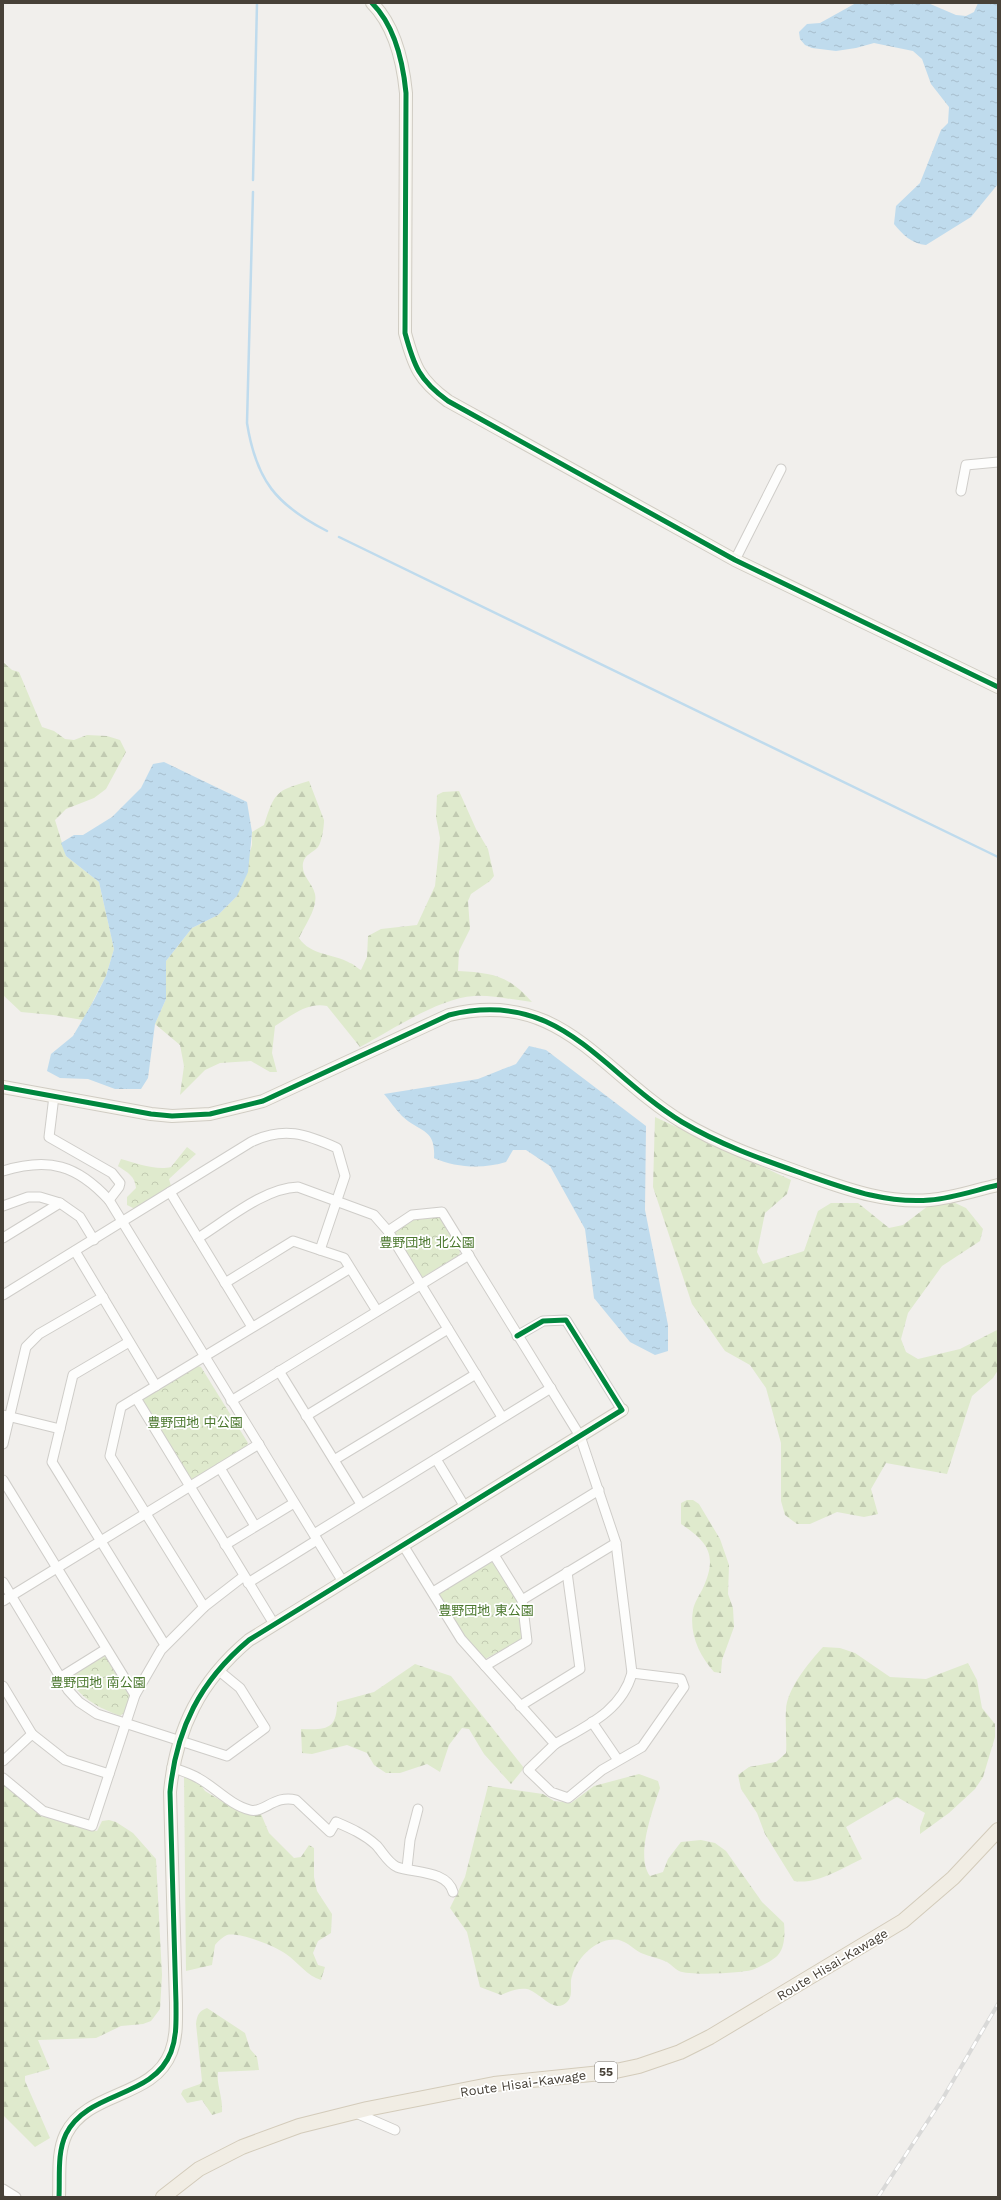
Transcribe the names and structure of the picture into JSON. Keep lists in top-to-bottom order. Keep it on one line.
{"streets":{"main road":["Route Hisai-Kawage","55"]},"parks":["豊野団地 北公園","豊野団地 中公園","豊野団地 東公園","豊野団地 南公園"]}
